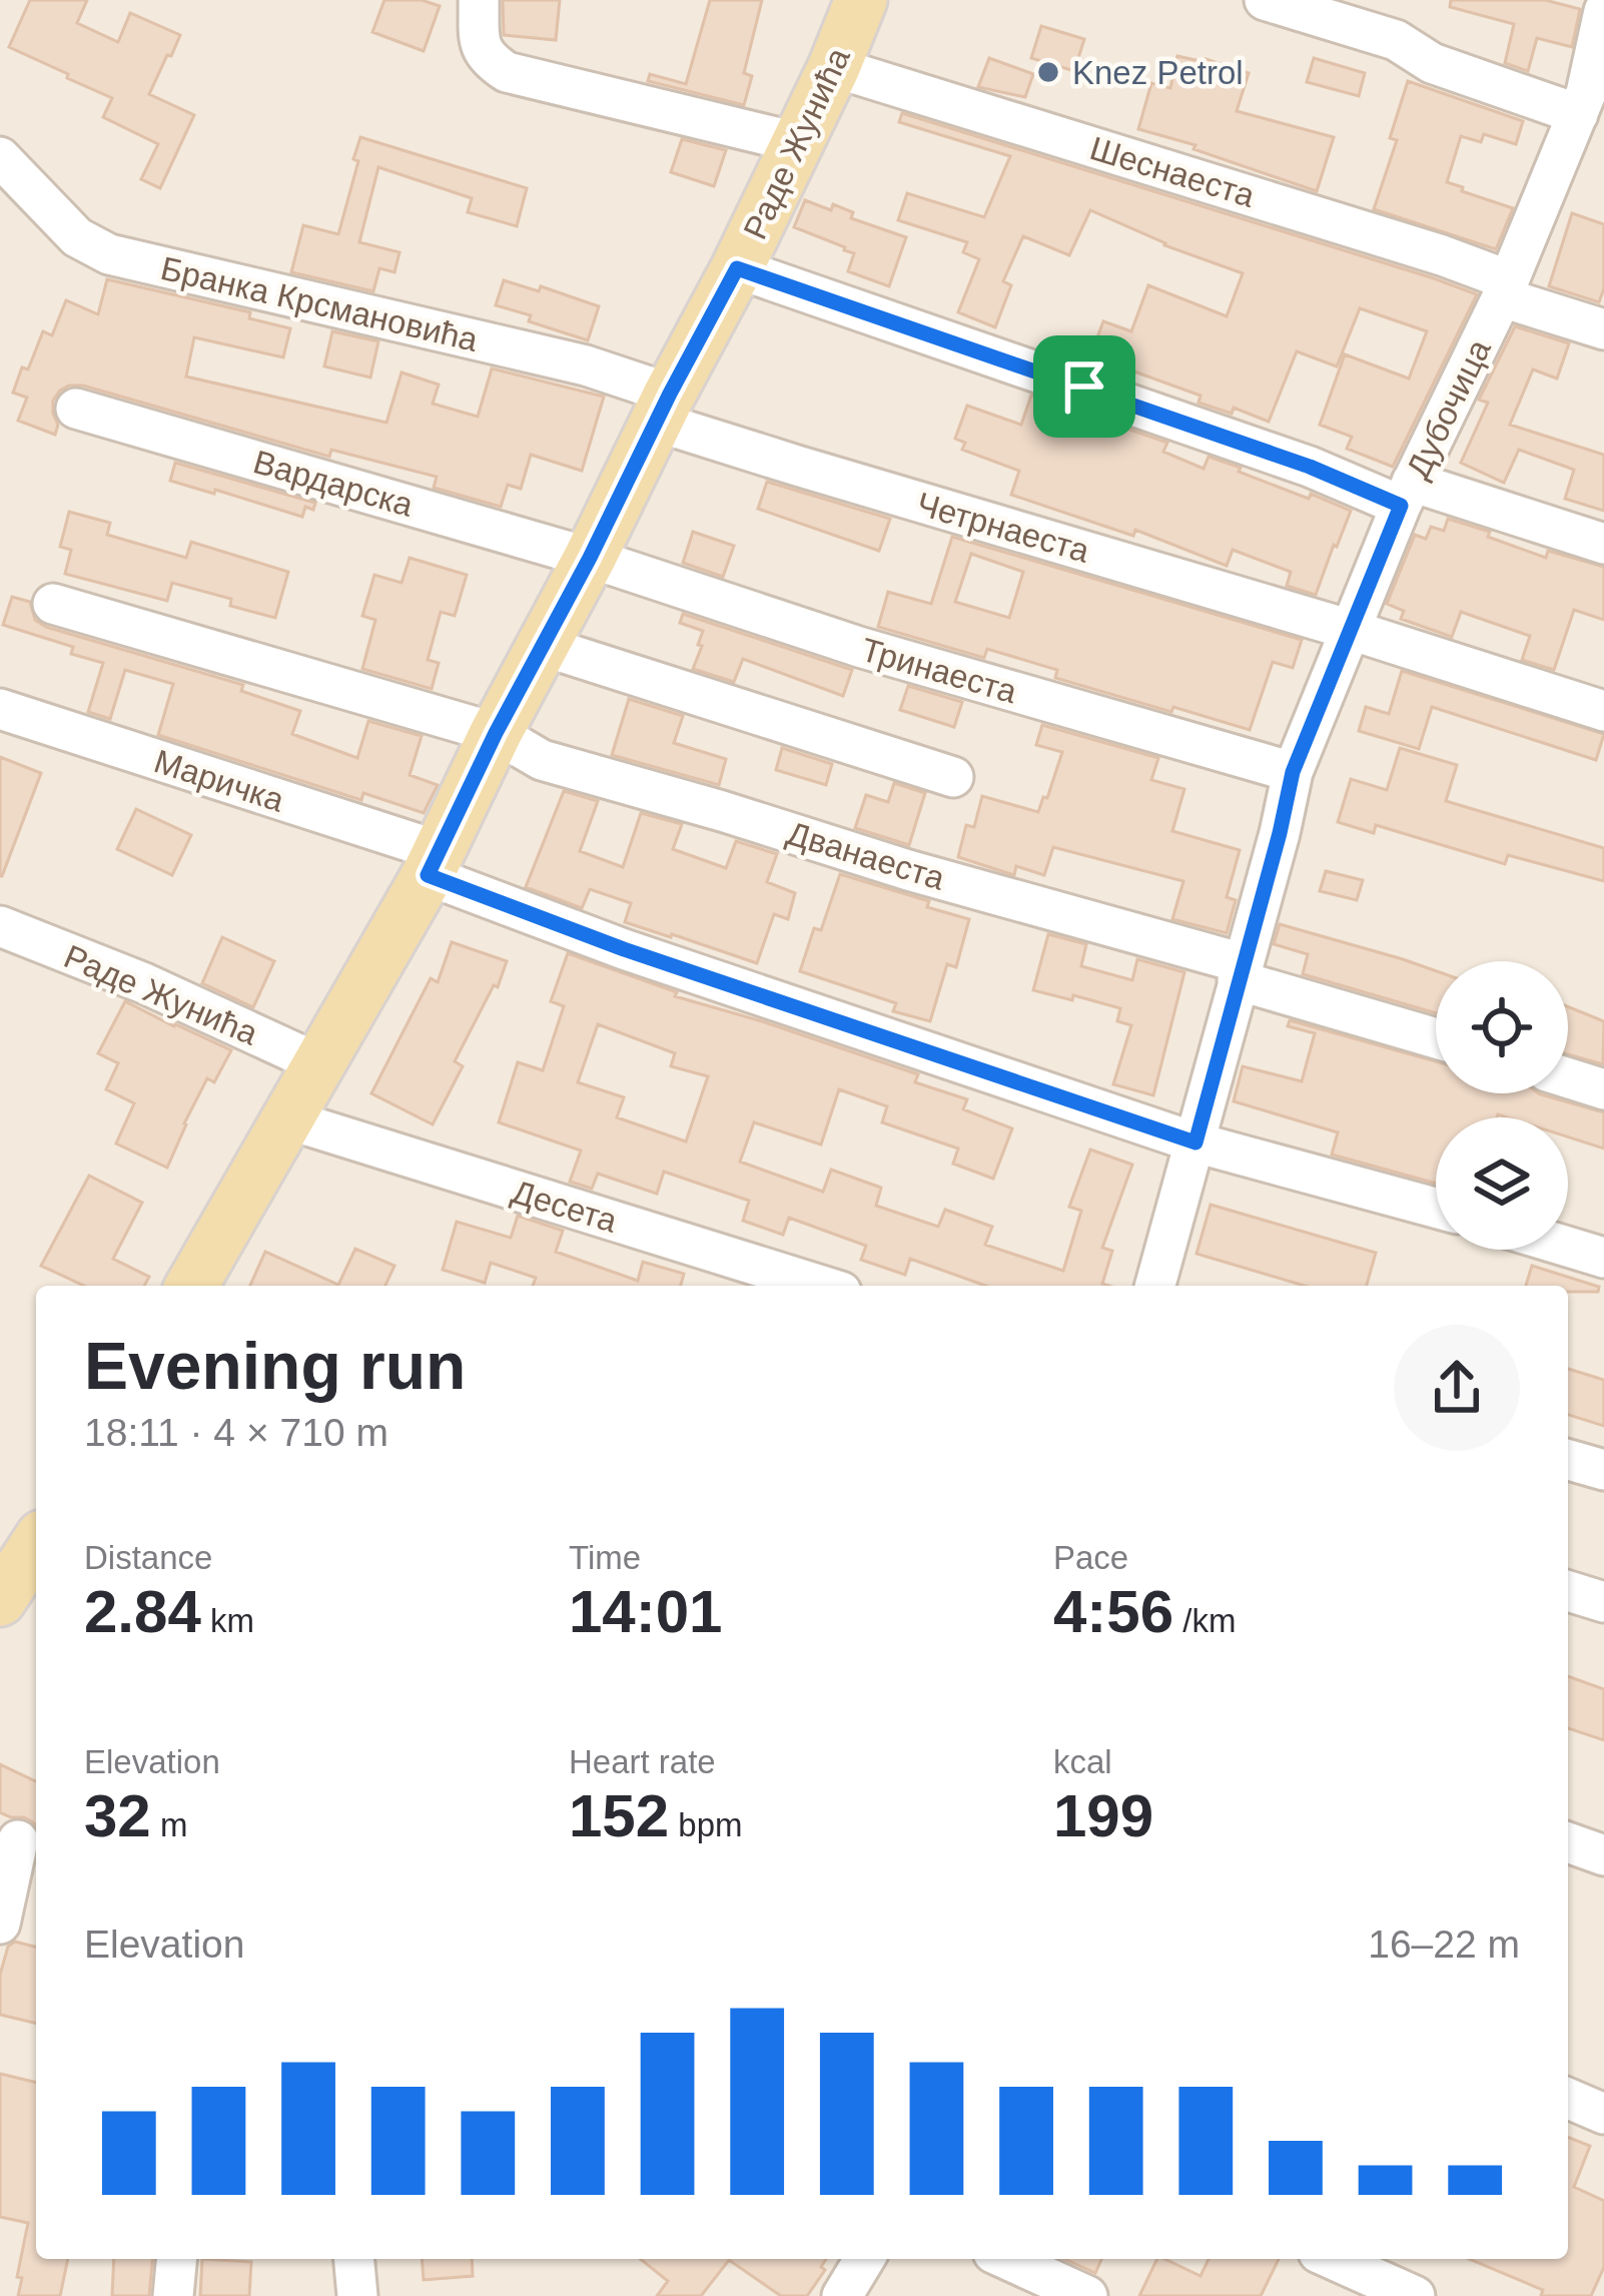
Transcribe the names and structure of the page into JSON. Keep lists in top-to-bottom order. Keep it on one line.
{"streets":{"main road":["Раде Жунића"],"street":["Шеснаеста","Бранка Крсмановића","Дубочица","Вардарска","Четрнаеста","Тринаеста","Маричка","Дванаеста","Десета"]},"crossings":[["Раде Жунића","Шеснаеста"],["Раде Жунића","Бранка Крсмановића"],["Раде Жунића","Вардарска"],["Раде Жунића","Четрнаеста"],["Раде Жунића","Тринаеста"],["Раде Жунића","Маричка"],["Раде Жунића","Дванаеста"],["Раде Жунића","Десета"],["Шеснаеста","Дубочица"],["Бранка Крсмановића","Четрнаеста"],["Дубочица","Четрнаеста"],["Дубочица","Тринаеста"],["Дубочица","Маричка"],["Дубочица","Дванаеста"],["Вардарска","Тринаеста"]],"places":["Knez Petrol"],"page":{"heading":["Evening run","18:11 · 4 × 710 m"],"stats":[["Distance","2.84 km"],["Time","14:01"],["Pace","4:56 /km"],["Elevation","32 m"],["Heart rate","152 bpm"],["kcal","199"]],"chart":["Elevation","16–22 m"]}}
